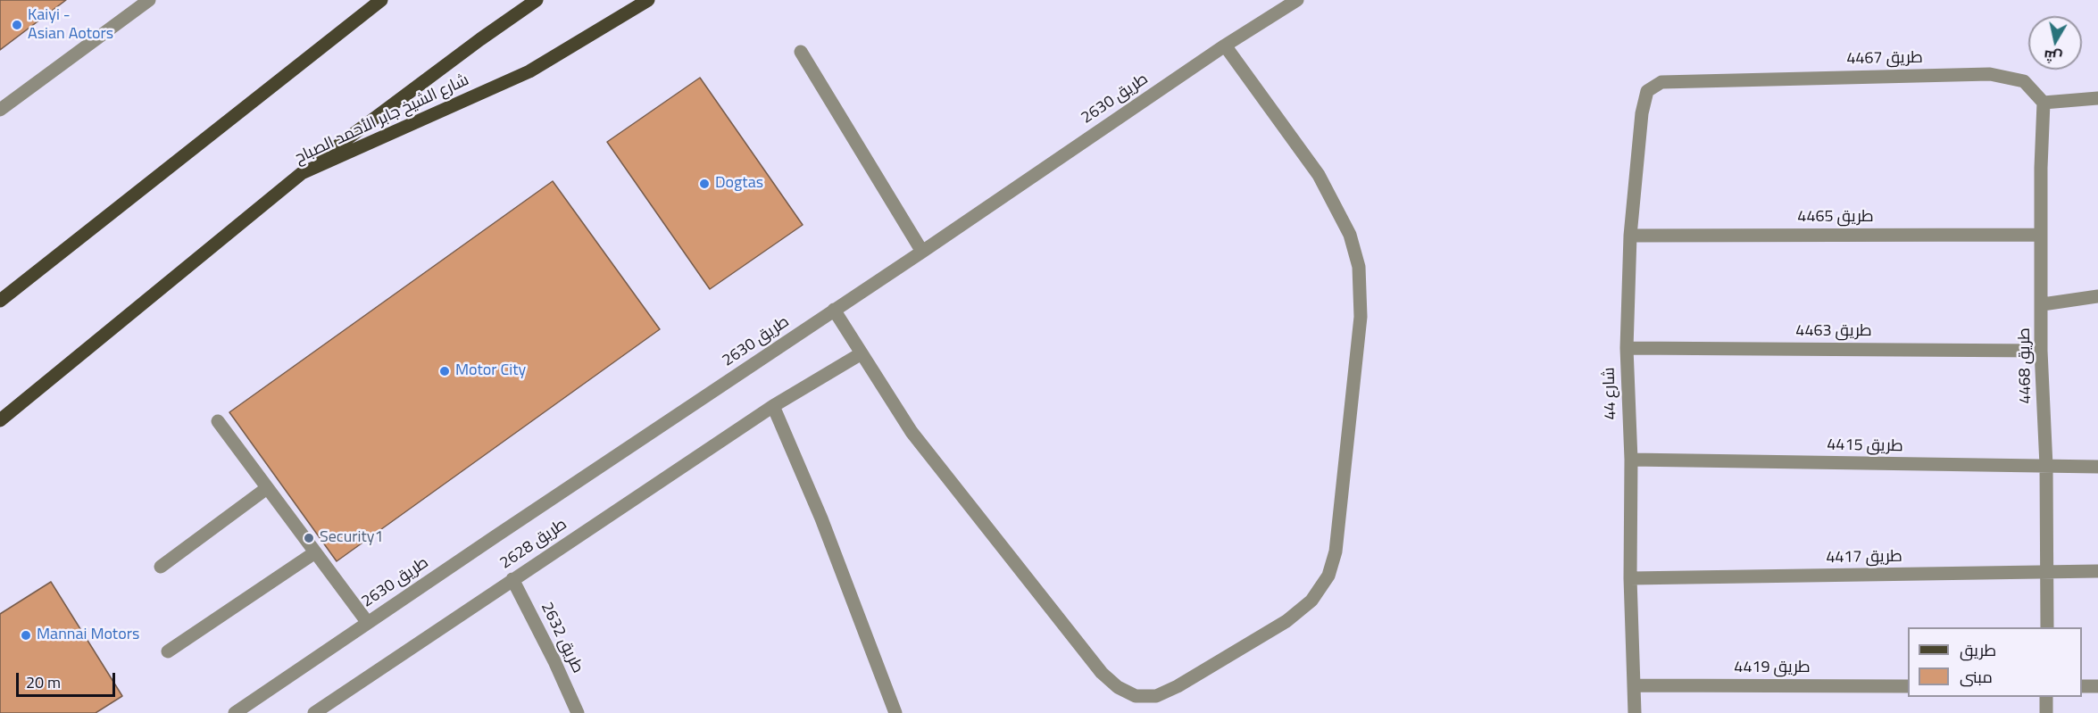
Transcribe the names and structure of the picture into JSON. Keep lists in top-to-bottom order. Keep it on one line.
{"streets":{"main road":["شارع الشيخ جابر الأحمد الصباح"],"street":["طريق 4467","طريق 2630","طريق 4465","طريق 4463","طريق 4468","شارع 44","طريق 4415","طريق 2628","طريق 4417","طريق 2632","طريق 4419"]},"crossings":[["طريق 4467","طريق 4468"],["طريق 4467","شارع 44"],["طريق 4465","طريق 4468"],["طريق 4465","شارع 44"],["طريق 4463","طريق 4468"],["طريق 4463","شارع 44"],["طريق 4468","طريق 4415"],["طريق 4468","طريق 4417"],["شارع 44","طريق 4415"],["شارع 44","طريق 4417"],["شارع 44","طريق 4419"],["طريق 2628","طريق 2632"]],"places":["Kaiyi - Asian Aotors","Dogtas","Motor City","Security1","Mannai Motors"],"legend":["طريق","مبنى"],"scale_bar":"20 m","north":"bottom"}
